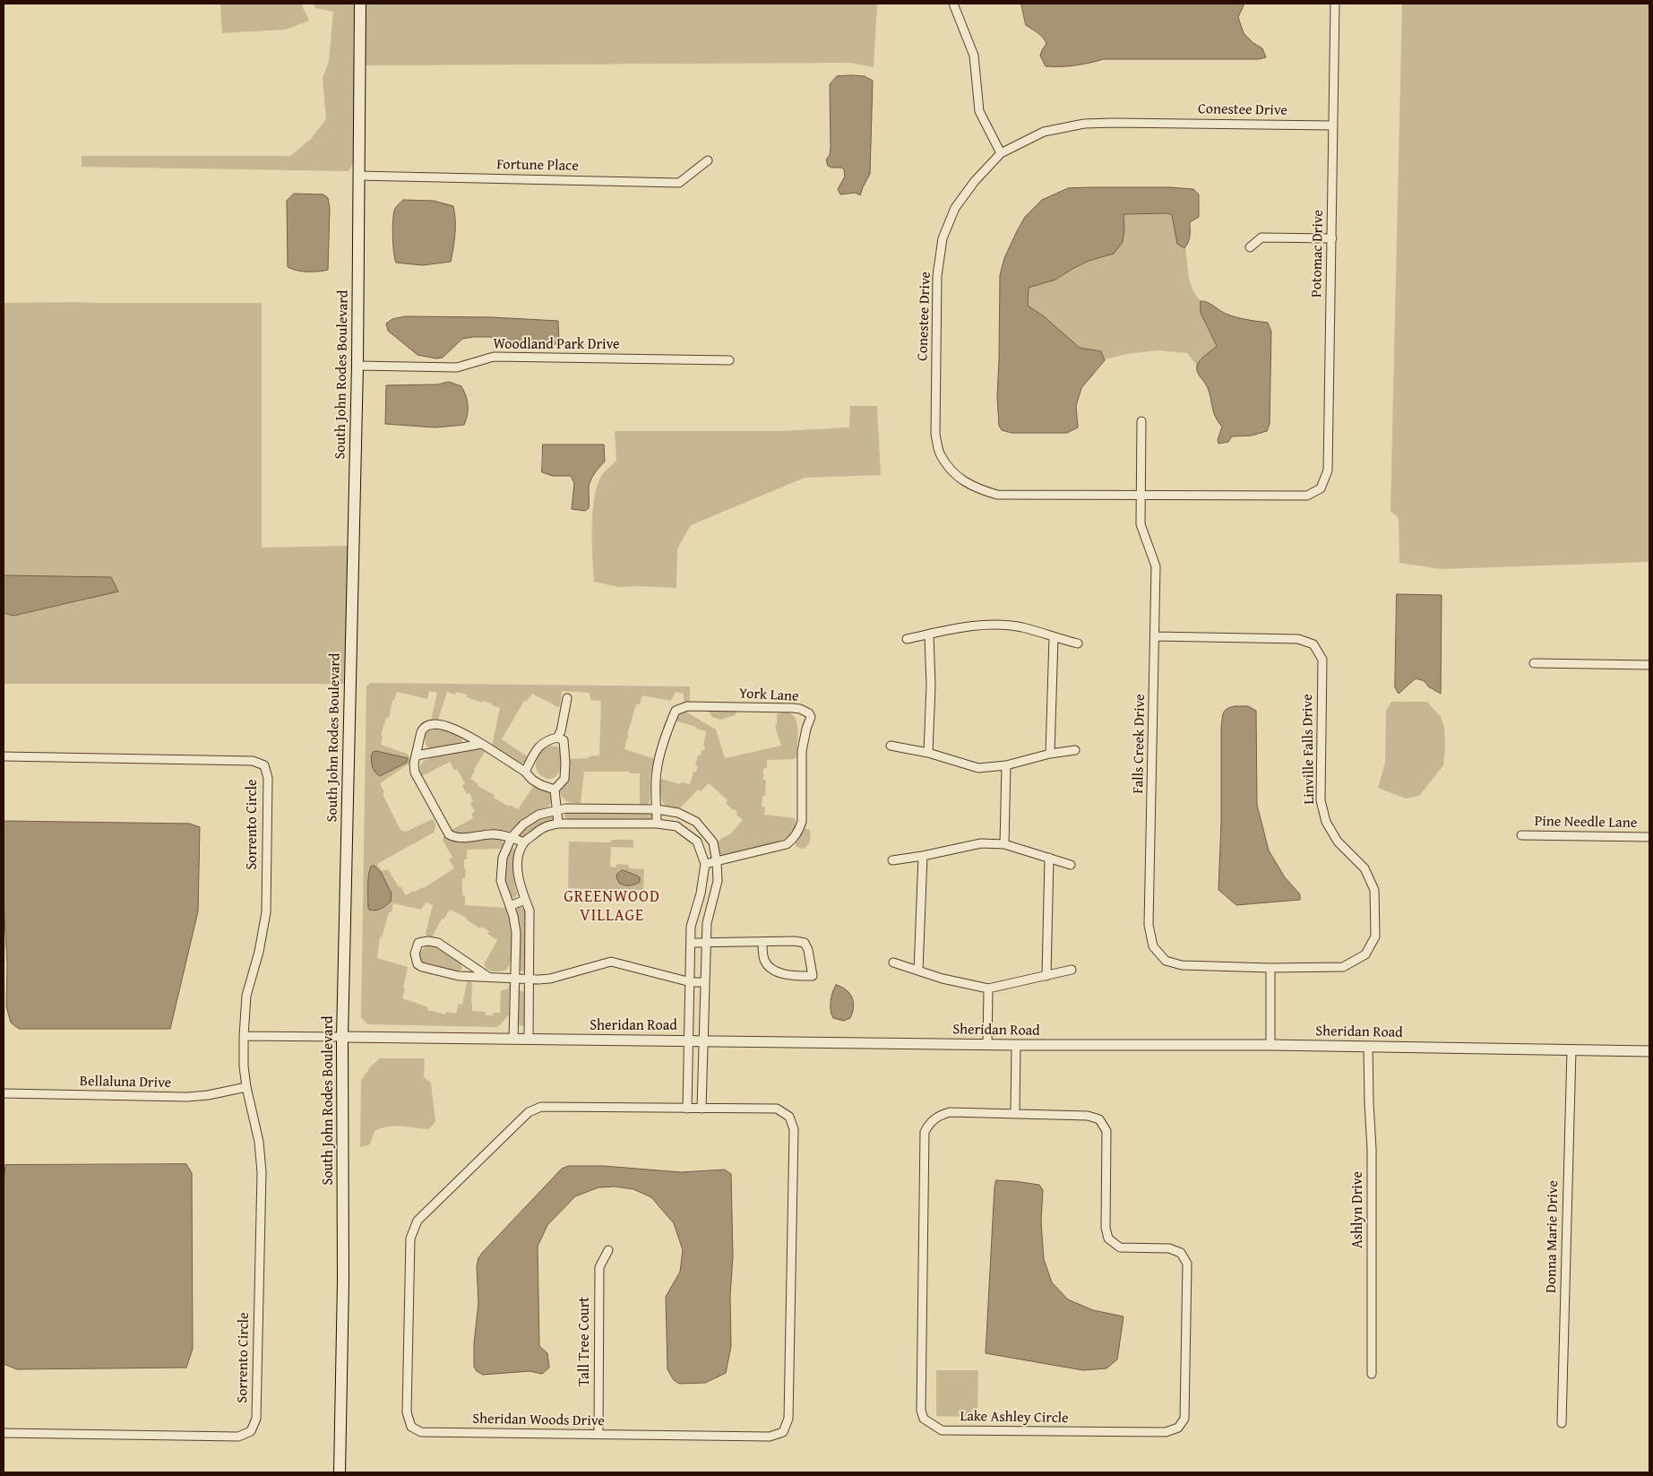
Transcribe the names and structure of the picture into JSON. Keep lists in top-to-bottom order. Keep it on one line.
{"streets":{"main road":["South John Rodes Boulevard"],"street":["Conestee Drive","Fortune Place","Potomac Drive","Woodland Park Drive","York Lane","Falls Creek Drive","Linville Falls Drive","Pine Needle Lane","Sorrento Circle","Sheridan Road","Bellaluna Drive","Ashlyn Drive","Donna Marie Drive","Tall Tree Court","Lake Ashley Circle","Sheridan Woods Drive"]},"crossings":[["Conestee Drive","Potomac Drive"],["Conestee Drive","Falls Creek Drive"],["Fortune Place","South John Rodes Boulevard"],["Woodland Park Drive","South John Rodes Boulevard"],["South John Rodes Boulevard","Sheridan Road"],["Falls Creek Drive","Linville Falls Drive"],["Sorrento Circle","Bellaluna Drive"],["Sheridan Road","Ashlyn Drive"],["Sheridan Road","Donna Marie Drive"],["Tall Tree Court","Sheridan Woods Drive"]],"districts":["GREENWOOD VILLAGE"]}
